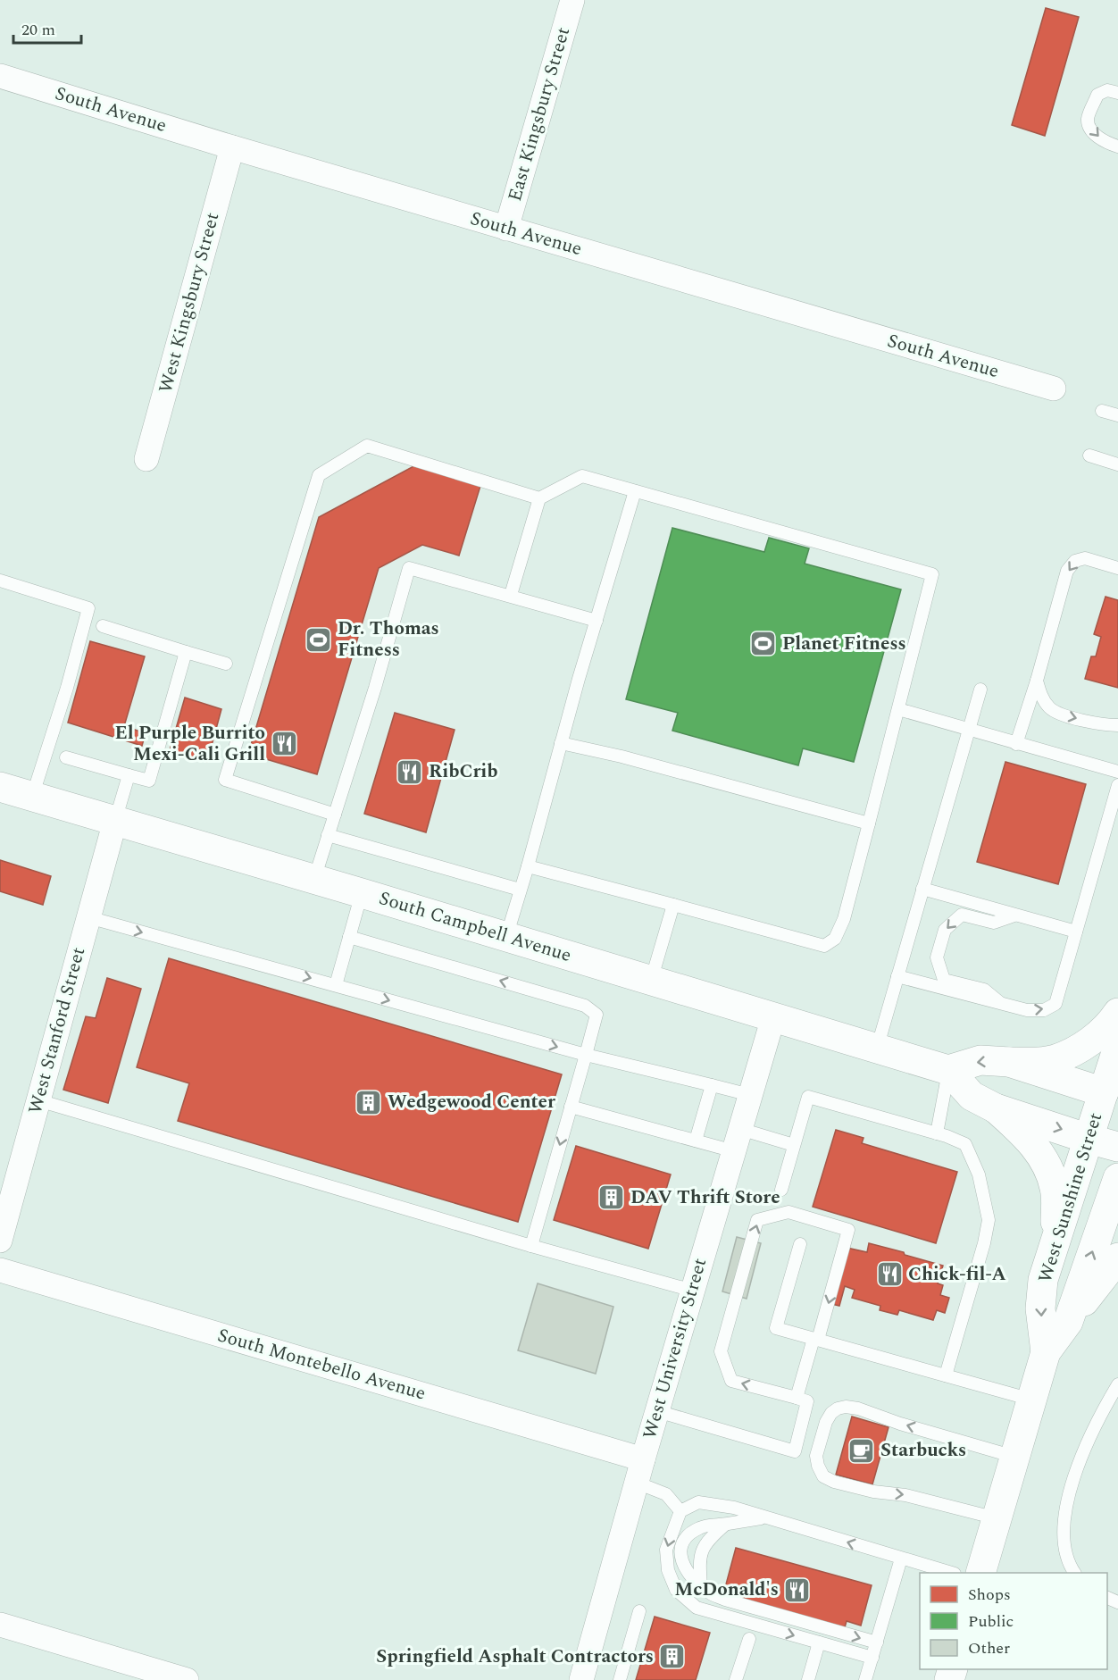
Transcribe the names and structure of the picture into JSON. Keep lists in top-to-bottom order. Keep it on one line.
{"streets":{"main road":["South Campbell Avenue","West Sunshine Street"],"street":["South Avenue","East Kingsbury Street","West Kingsbury Street","West Stanford Street","West University Street","South Montebello Avenue"]},"crossings":[["South Avenue","East Kingsbury Street"],["South Avenue","West Kingsbury Street"],["South Campbell Avenue","West Stanford Street"],["South Campbell Avenue","West University Street"],["West University Street","South Montebello Avenue"]],"places":{"sports":["Dr. Thomas Fitness","Planet Fitness"],"restaurant":["El Purple Burrito Mexi-Cali Grill","RibCrib","Chick-fil-A","McDonald's"],"building":["Wedgewood Center","DAV Thrift Store","Springfield Asphalt Contractors"],"cafe":["Starbucks"]},"legend":["Shops","Public","Other"],"scale_bar":"20 m"}
